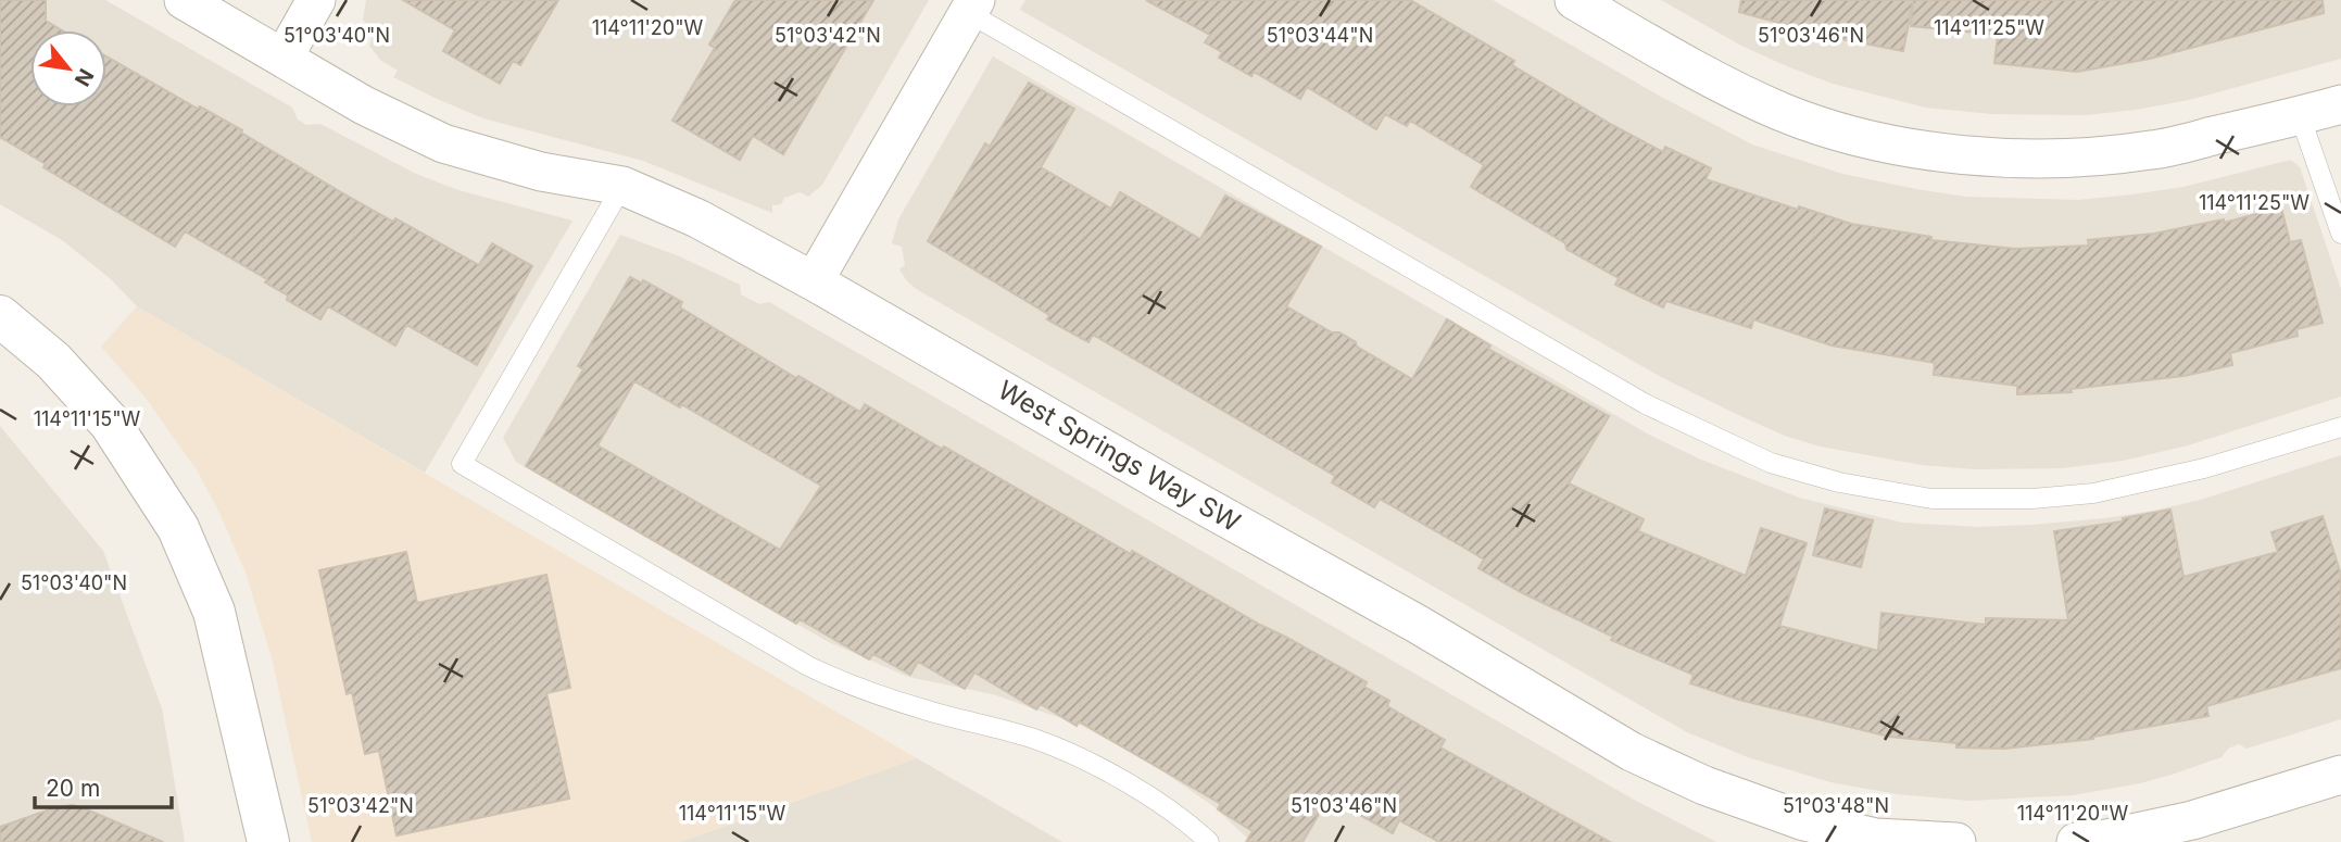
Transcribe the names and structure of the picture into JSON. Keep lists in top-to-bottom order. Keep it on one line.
{"streets":{"street":["West Springs Way SW"]},"scale_bar":"20 m","north":"bottom right","coordinates":["114°11'25\"W","114°11'20\"W","51°03'40\"N","51°03'42\"N","51°03'44\"N","51°03'46\"N","114°11'15\"W","51°03'48\"N"]}
